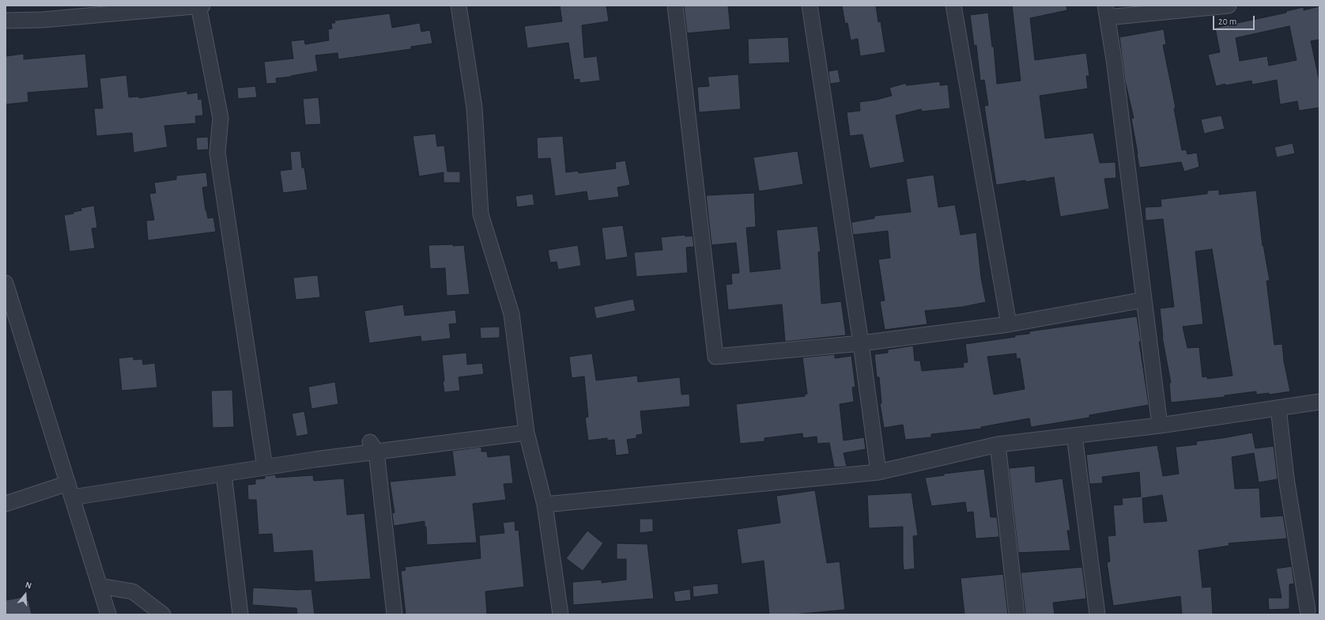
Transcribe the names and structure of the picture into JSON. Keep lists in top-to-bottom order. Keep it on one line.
{"scale_bar":"20 m","north":"top"}
